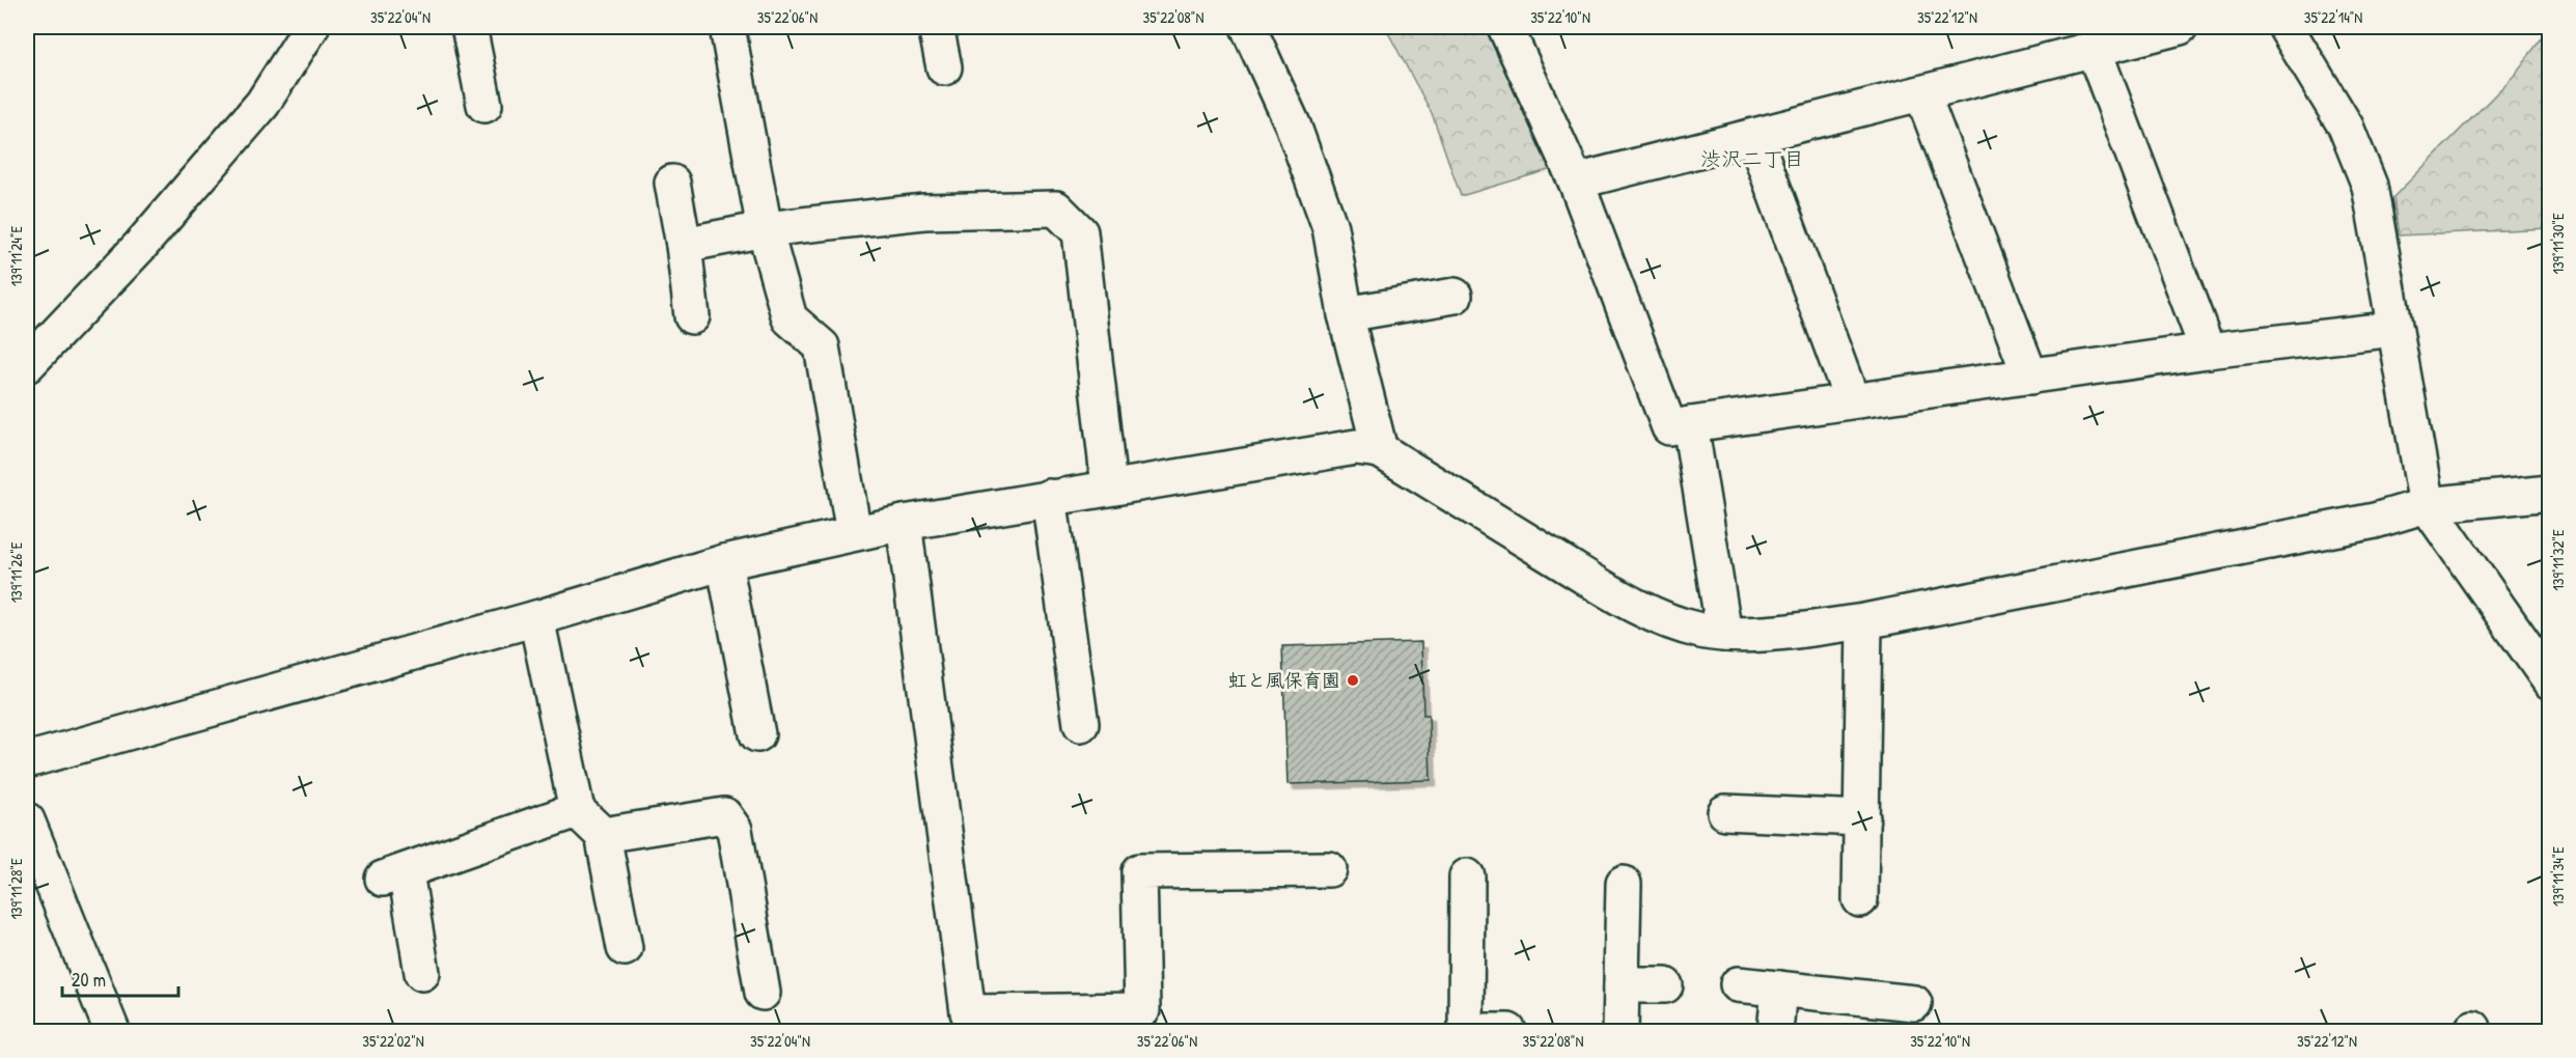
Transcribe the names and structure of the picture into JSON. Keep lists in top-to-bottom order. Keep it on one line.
{"districts":["渋沢二丁目"],"places":["虹と風保育園"],"scale_bar":"20 m","coordinates":["35°22'04\"N","35°22'06\"N","35°22'08\"N","35°22'10\"N","35°22'12\"N","35°22'14\"N","139°11'30\"E","139°11'24\"E","139°11'32\"E","139°11'26\"E","139°11'34\"E","139°11'28\"E","35°22'02\"N"]}
